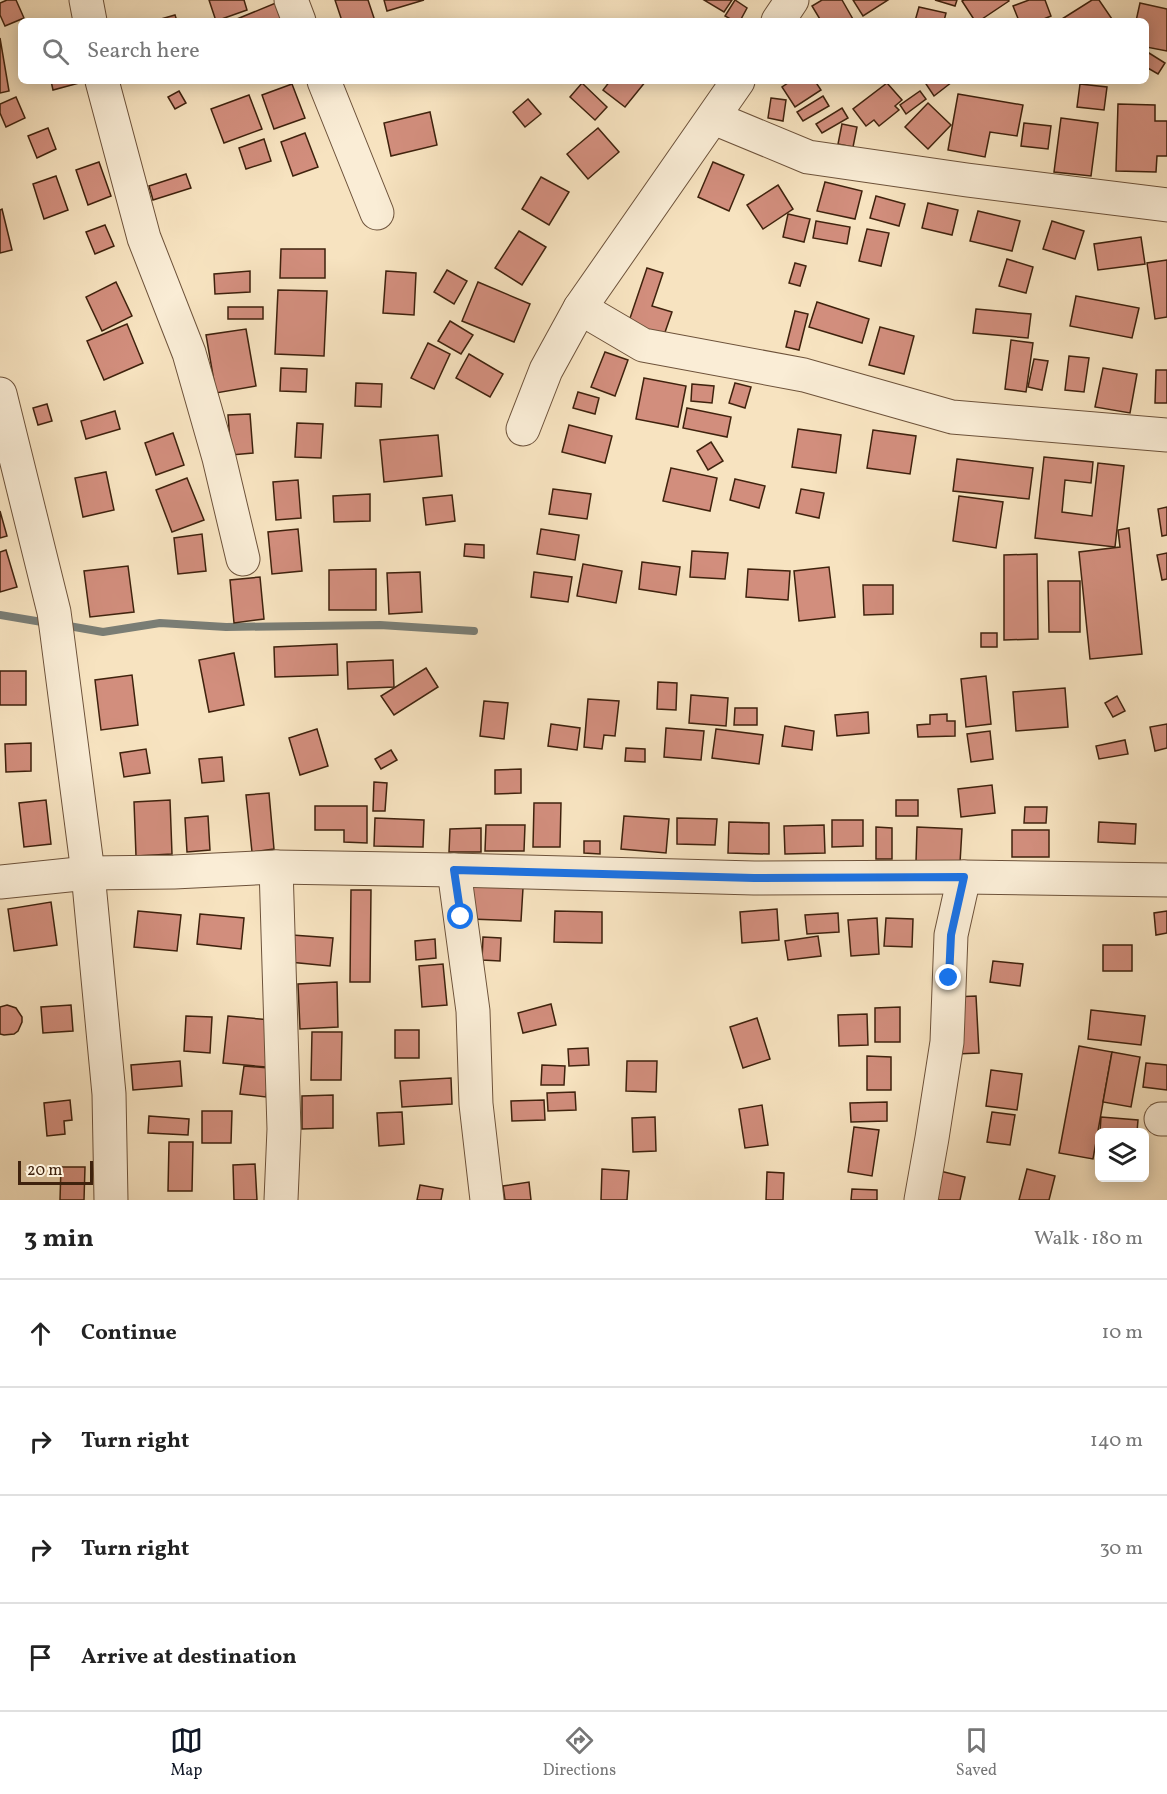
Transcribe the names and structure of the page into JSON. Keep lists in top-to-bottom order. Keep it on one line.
{"scale_bar":"20 m","page":{"search":"Search here","scale":"20 m","heading":["3 min","Walk · 180 m"],"list":[["Continue","10 m"],["Turn right","140 m"],["Turn right","30 m"],"Arrive at destination"],"nav":["Map","Directions","Saved"]}}
